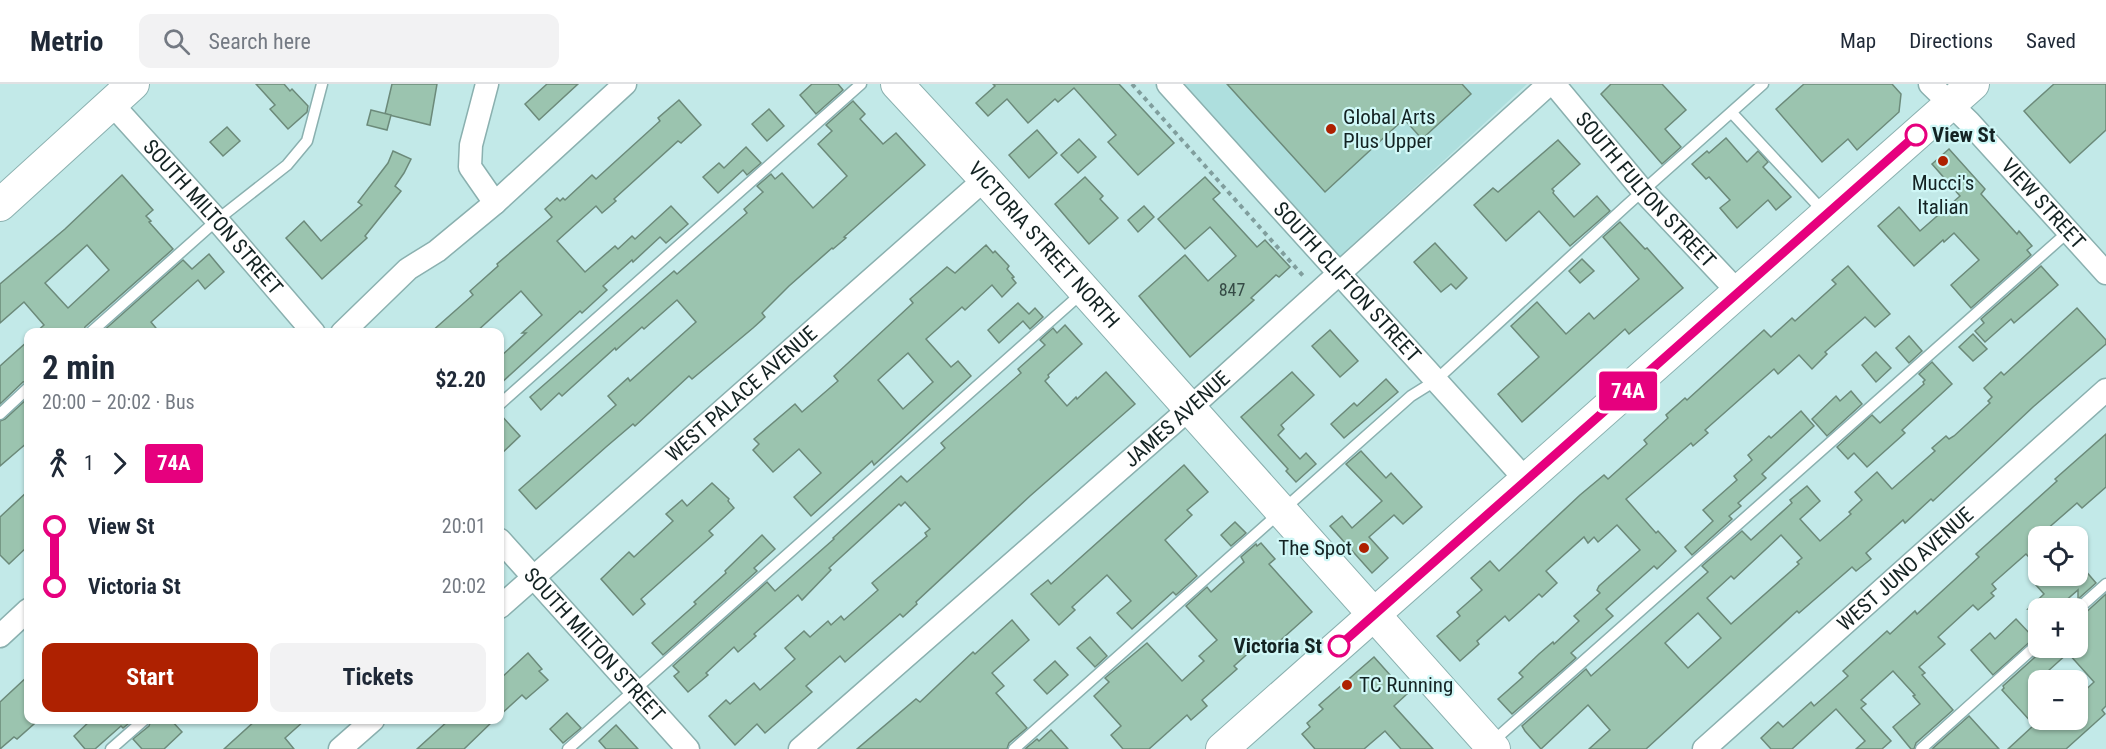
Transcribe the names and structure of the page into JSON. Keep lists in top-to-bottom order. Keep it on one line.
{"streets":{"street":["SOUTH FULTON STREET","VIEW STREET","SOUTH MILTON STREET","VICTORIA STREET NORTH","SOUTH CLIFTON STREET","WEST PALACE AVENUE","JAMES AVENUE","WEST JUNO AVENUE"]},"crossings":[["SOUTH FULTON STREET","JAMES AVENUE"],["SOUTH MILTON STREET","WEST PALACE AVENUE"],["VICTORIA STREET NORTH","WEST PALACE AVENUE"],["VICTORIA STREET NORTH","JAMES AVENUE"],["SOUTH CLIFTON STREET","JAMES AVENUE"]],"places":["Global Arts Plus Upper","View St","Mucci's Italian","The Spot","Victoria St","TC Running"],"lines":["bus line 74A"],"house_numbers":["847"],"page":{"header":"Metrio","search":"Search here","nav":["Map","Directions","Saved"],"on_map":"74A","heading":["2 min","20:00 – 20:02 · Bus","$2.20"],"legs":["1","74A"],"list":[{"name":"View St","value":"20:01"},{"name":"Victoria St","value":"20:02"}],"map_buttons":["+","−"],"buttons":["Start","Tickets"]}}
